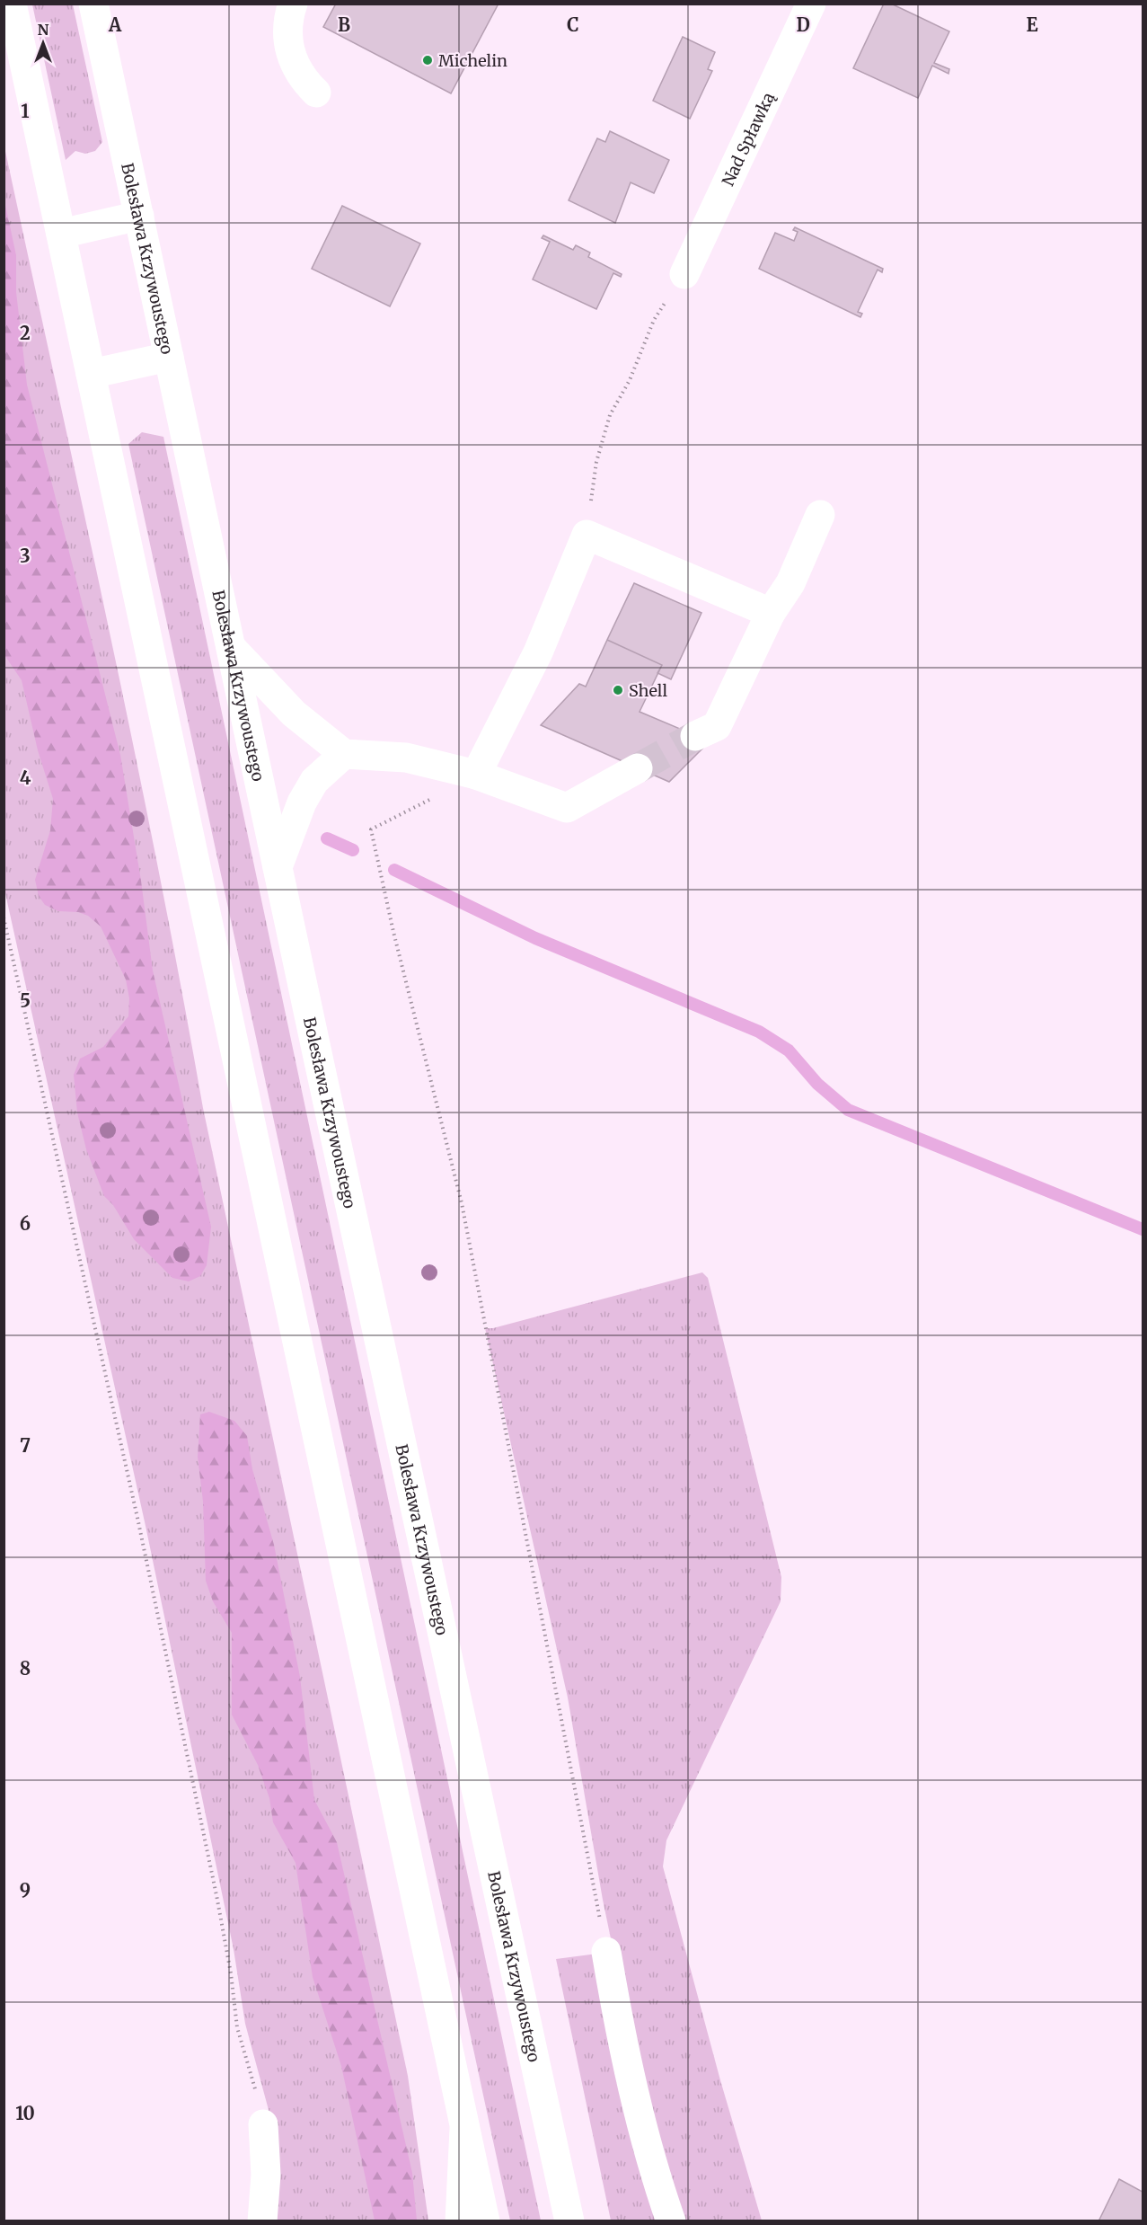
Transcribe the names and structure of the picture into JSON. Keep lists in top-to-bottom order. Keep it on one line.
{"streets":{"main road":["Nad Spławką","Bolesława Krzywoustego"]},"places":["Michelin","Shell"],"north":"top","grid":{"columns":["A","B","C","D","E"],"rows":["1","2","3","4","5","6","7","8","9","10"]}}
